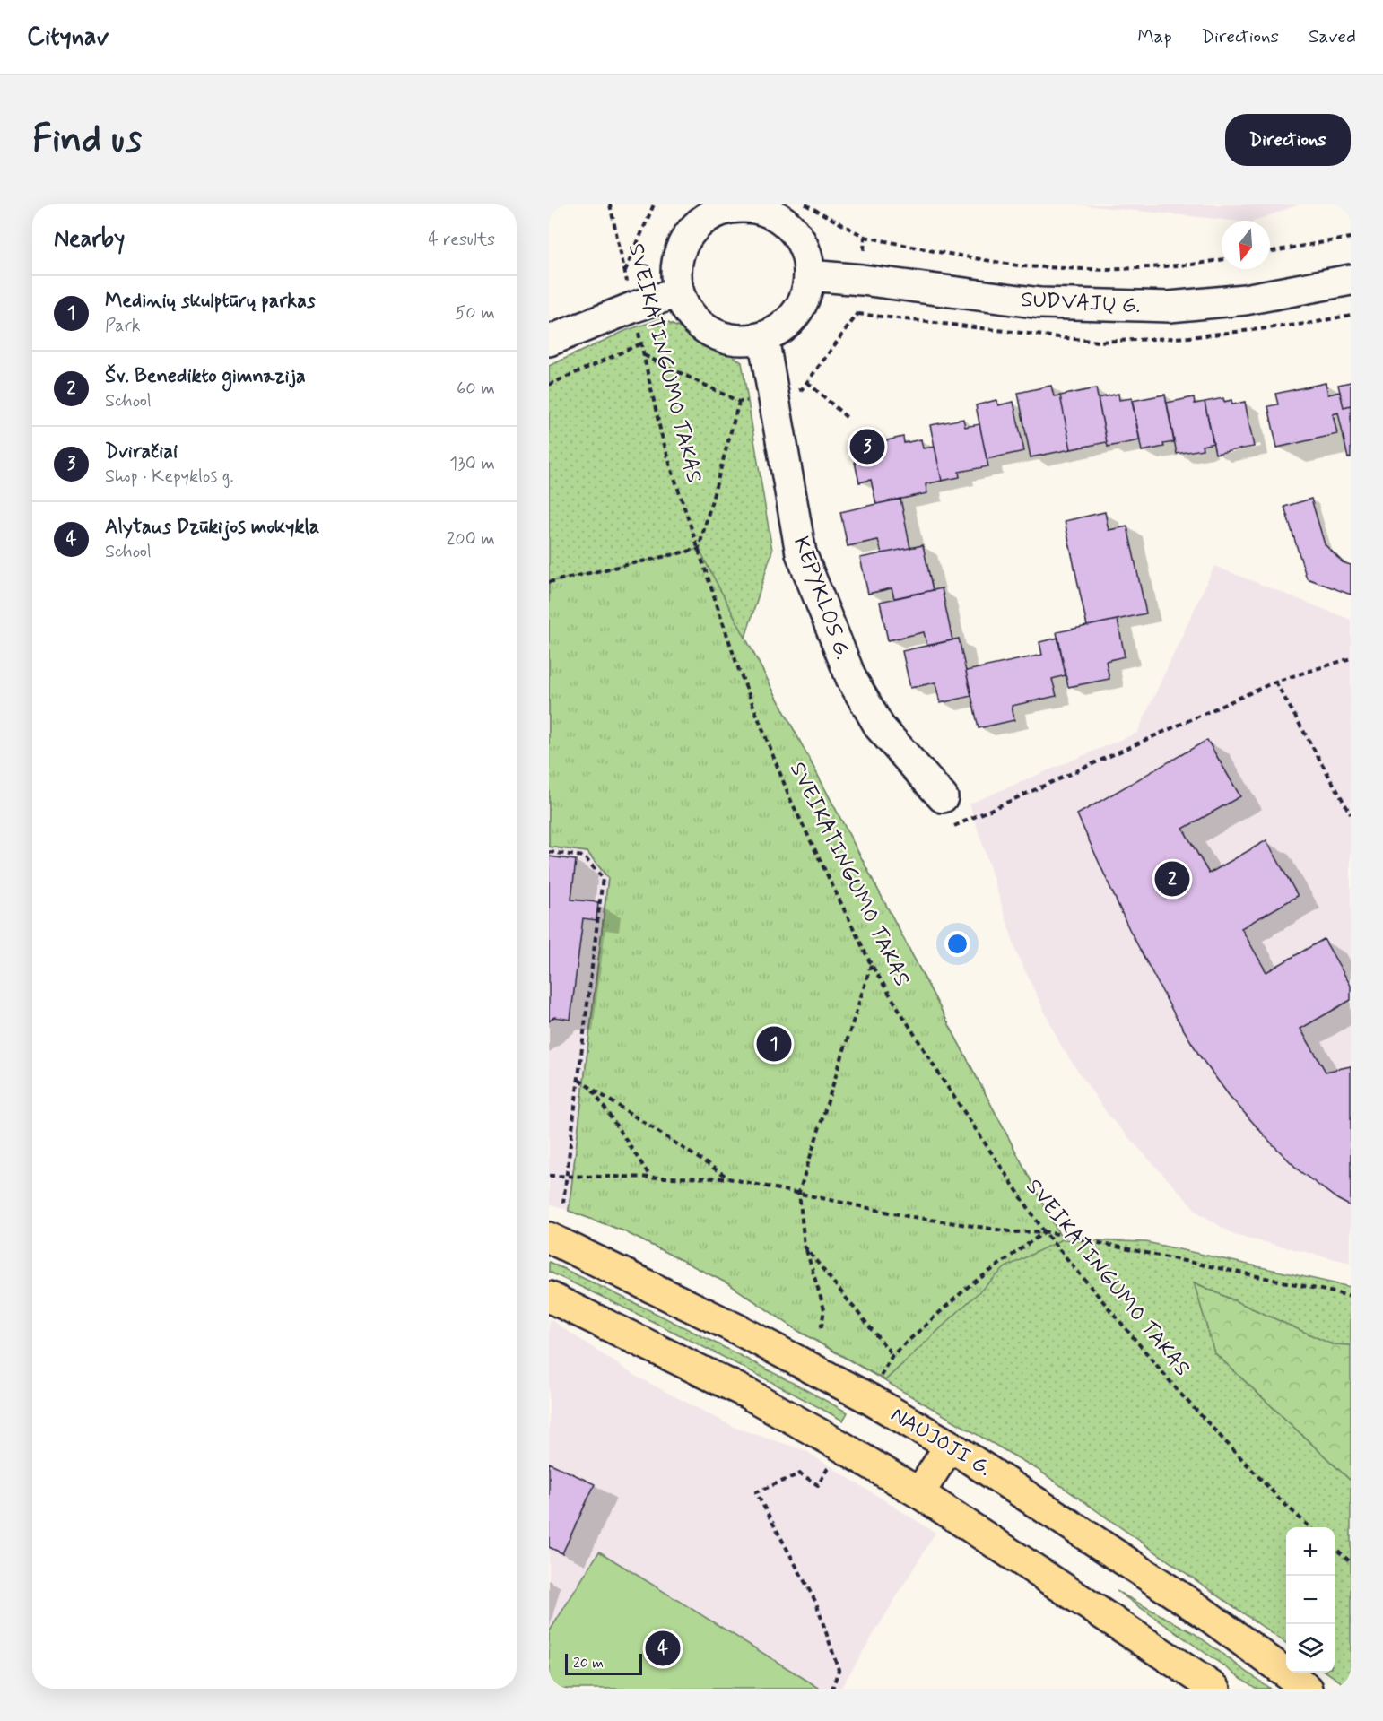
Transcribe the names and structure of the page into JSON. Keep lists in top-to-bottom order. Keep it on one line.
{"streets":{"main road":["NAUJOJI G."],"street":["SUDVAJŲ G.","KEPYKLOS G."],"path":["SVEIKATINGUMO TAKAS"]},"crossings":[["SUDVAJŲ G.","KEPYKLOS G."]],"scale_bar":"20 m","north":"bottom","page":{"header":"Citynav","nav":["Map","Directions","Saved"],"buttons":"Directions","title":"Find us","heading":["Nearby","4 results"],"list":[{"mark":"1","name":"Medinių skulptūrų parkas","note":"Park","value":"50 m"},{"mark":"2","name":"Šv. Benedikto gimnazija","note":"School","value":"60 m"},{"mark":"3","name":"Dviračiai","note":"Shop · Kepyklos g.","value":"130 m"},{"mark":"4","name":"Alytaus Dzūkijos mokykla","note":"School","value":"200 m"}],"pins":["3","2","1","4"],"map_buttons":["+","−"],"scale":"20 m"}}
